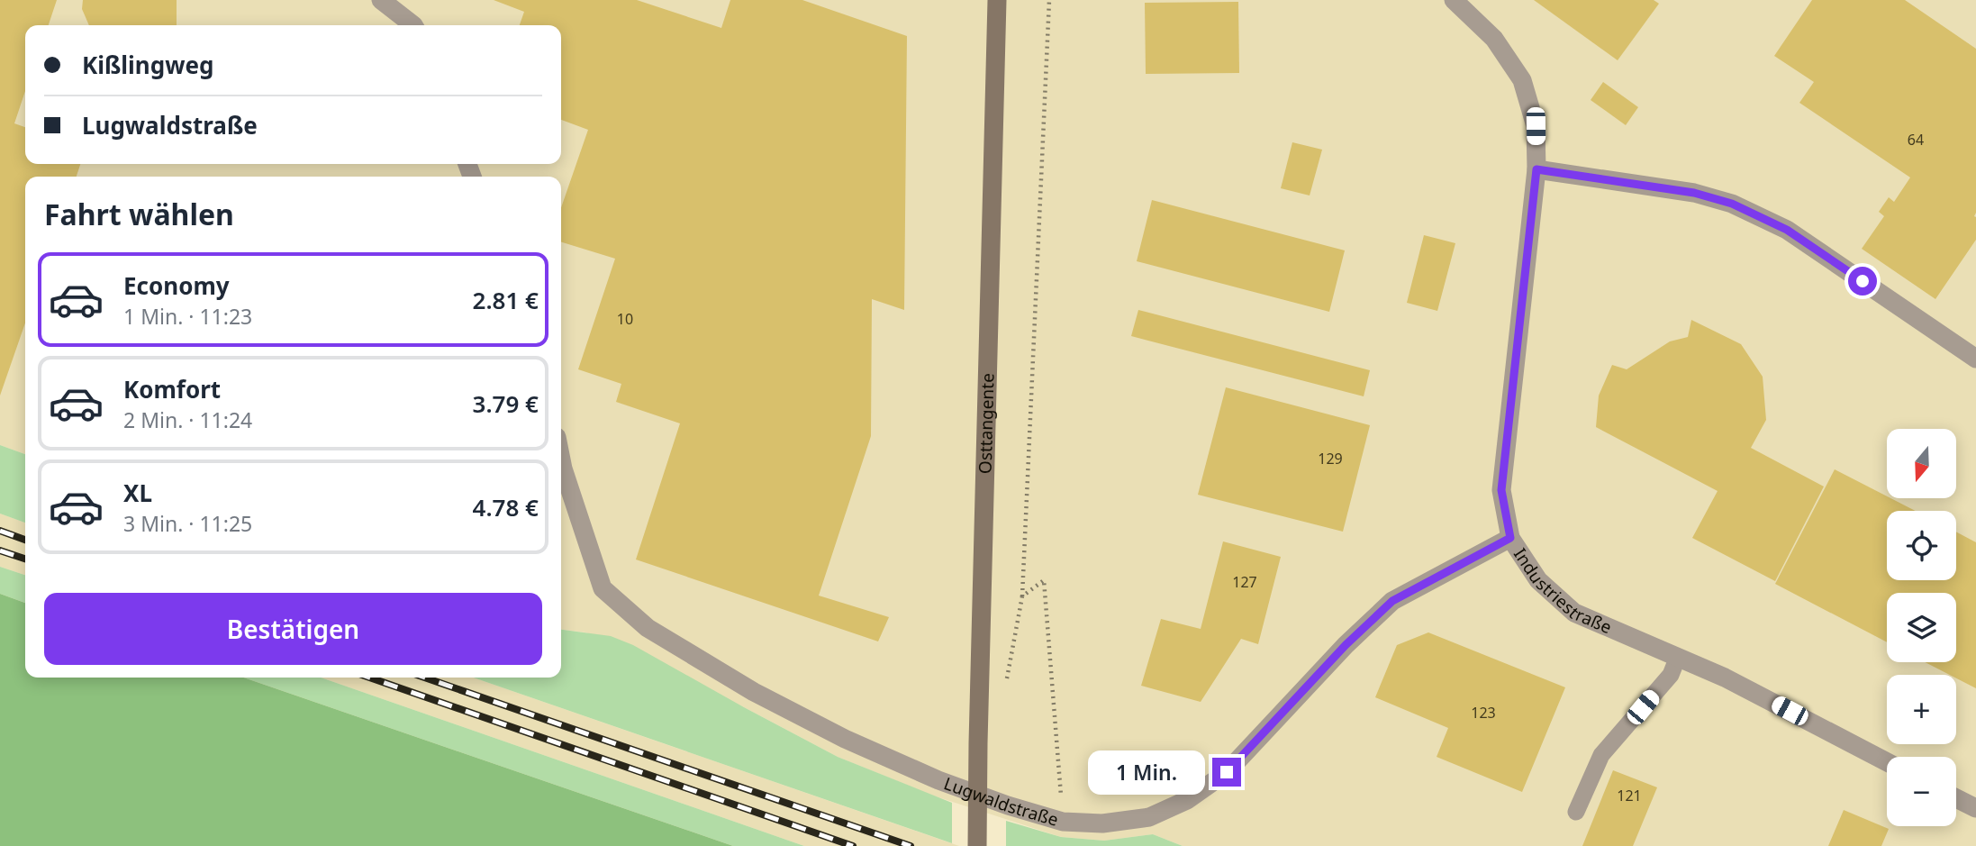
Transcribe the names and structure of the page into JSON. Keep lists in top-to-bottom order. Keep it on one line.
{"streets":{"main road":["Osttangente"],"street":["Industriestraße","Lugwaldstraße"]},"crossings":[["Industriestraße","Lugwaldstraße"]],"house_numbers":["64","10","129","127","123","121"],"north":"bottom","page":{"banner":["Kißlingweg","Lugwaldstraße"],"heading":"Fahrt wählen","list":[{"name":"Economy","note":"1 Min. · 11:23","value":"2.81 €"},{"name":"Komfort","note":"2 Min. · 11:24","value":"3.79 €"},{"name":"XL","note":"3 Min. · 11:25","value":"4.78 €"}],"map_buttons":["+","−"],"buttons":"Bestätigen","bubble":"1 Min."}}
